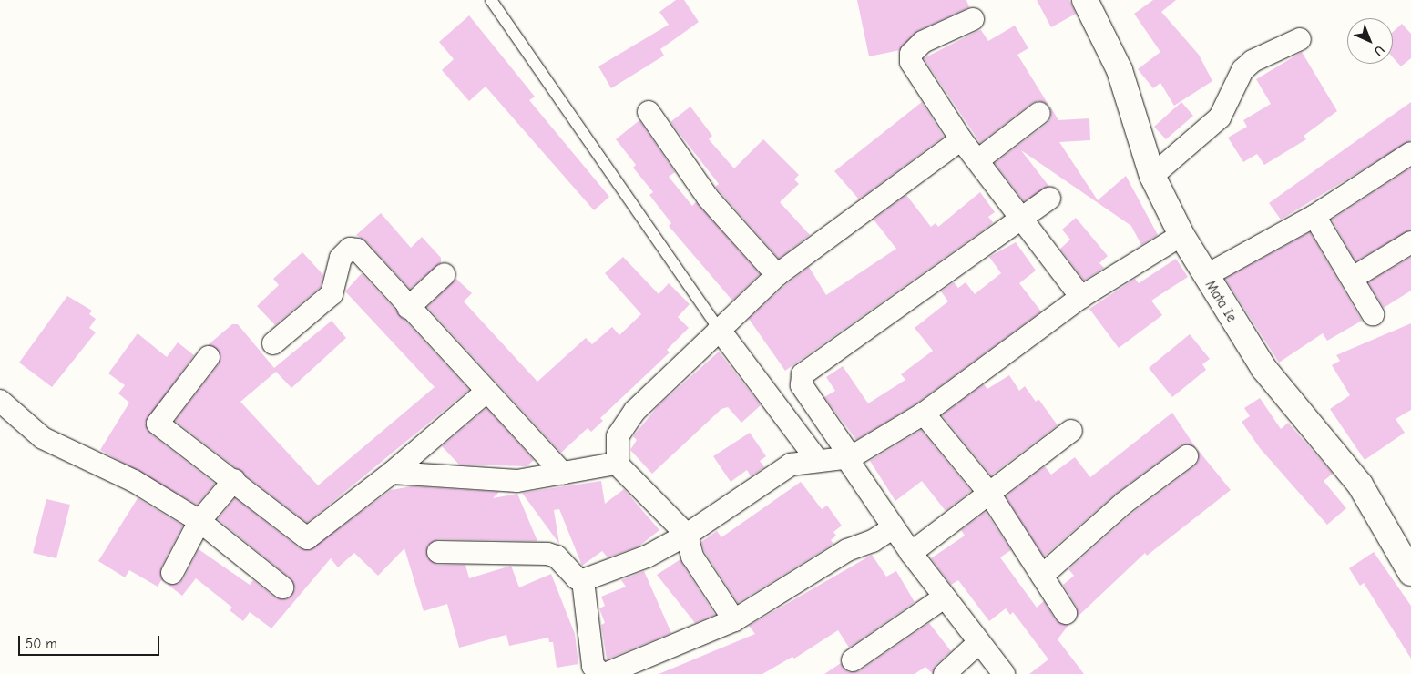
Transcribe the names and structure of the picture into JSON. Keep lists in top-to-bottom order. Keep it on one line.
{"streets":{"street":["Mata Ie"]},"scale_bar":"50 m","north":"bottom right"}
